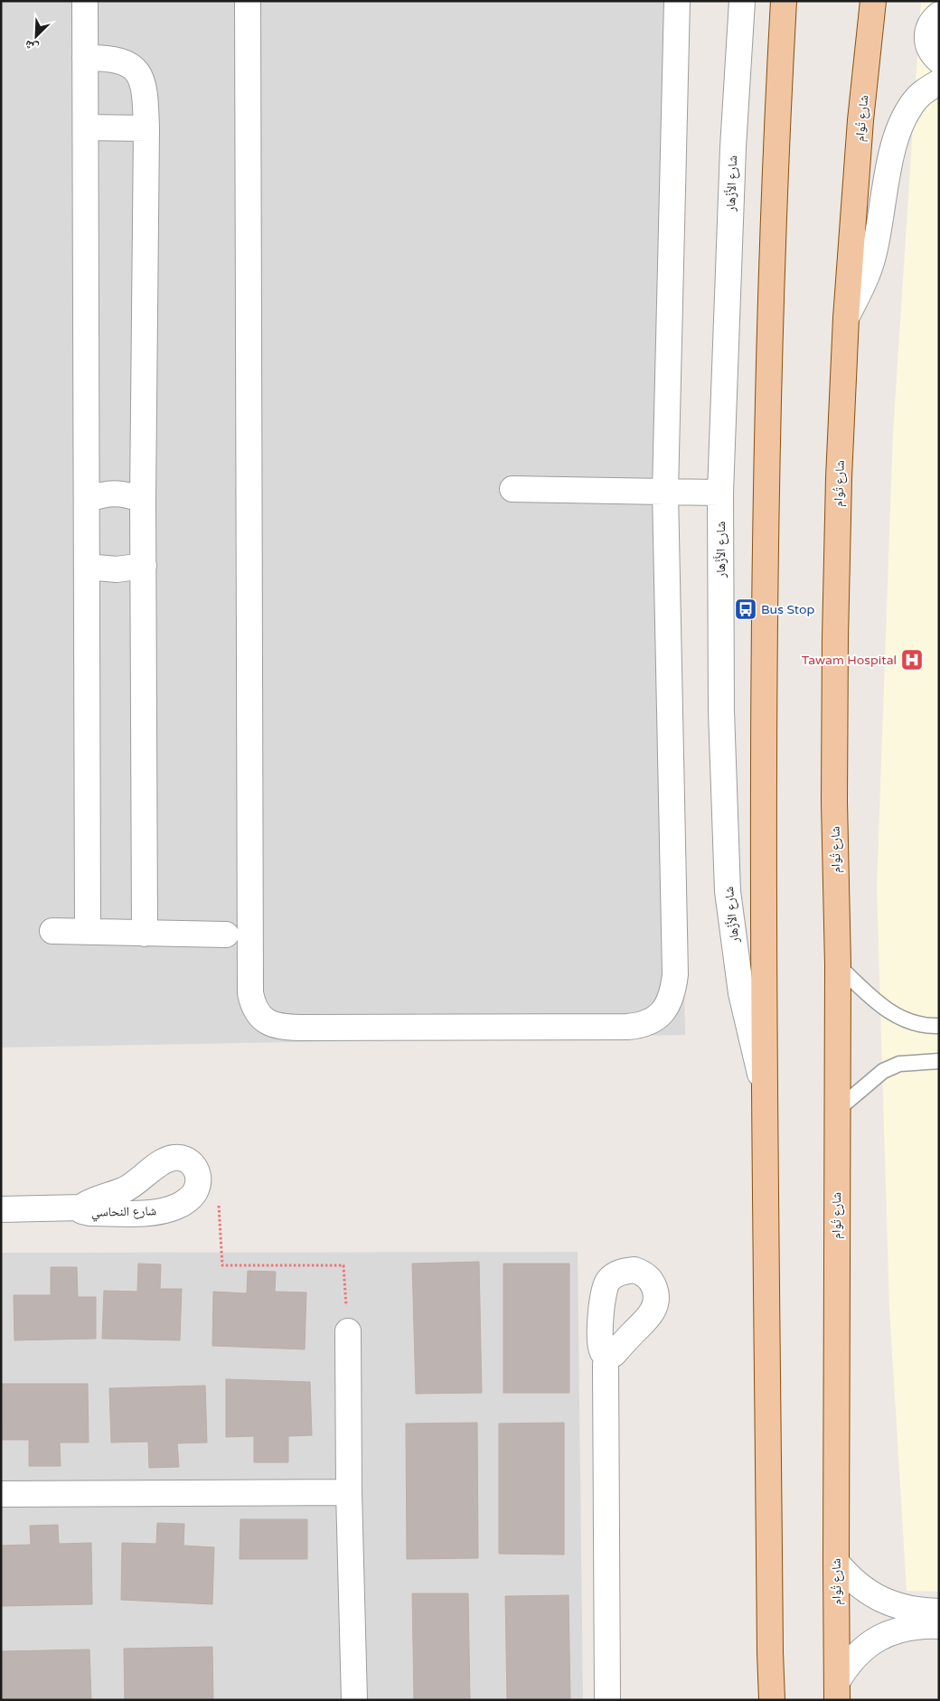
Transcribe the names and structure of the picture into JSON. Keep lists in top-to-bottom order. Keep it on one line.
{"streets":{"main road":["شارع تُوام"],"street":["شارع الأَزْهار","شارع النحاسي"]},"places":{"bus stop":["Bus Stop"],"hospital":["Tawam Hospital"]},"north":"bottom left"}
